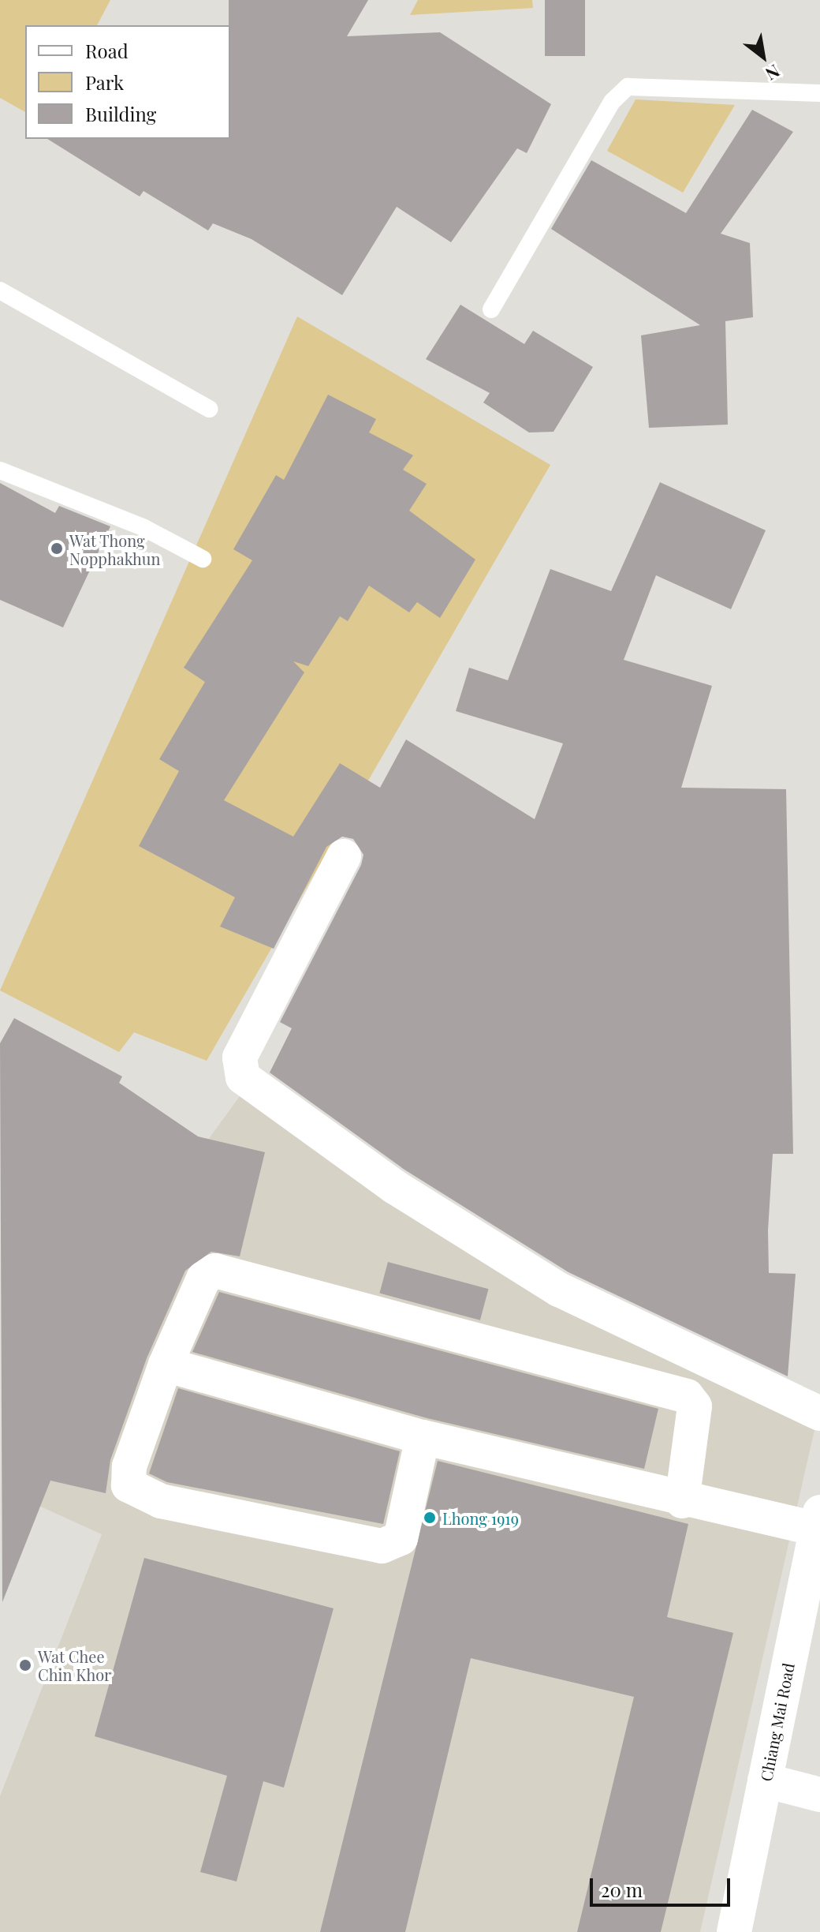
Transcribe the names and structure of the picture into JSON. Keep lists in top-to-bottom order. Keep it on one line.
{"streets":{"street":["Chiang Mai Road"]},"places":["Wat Thong Nopphakhun","Lhong 1919","Wat Chee Chin Khor"],"legend":["Road","Park","Building"],"scale_bar":"20 m","north":"bottom right"}
